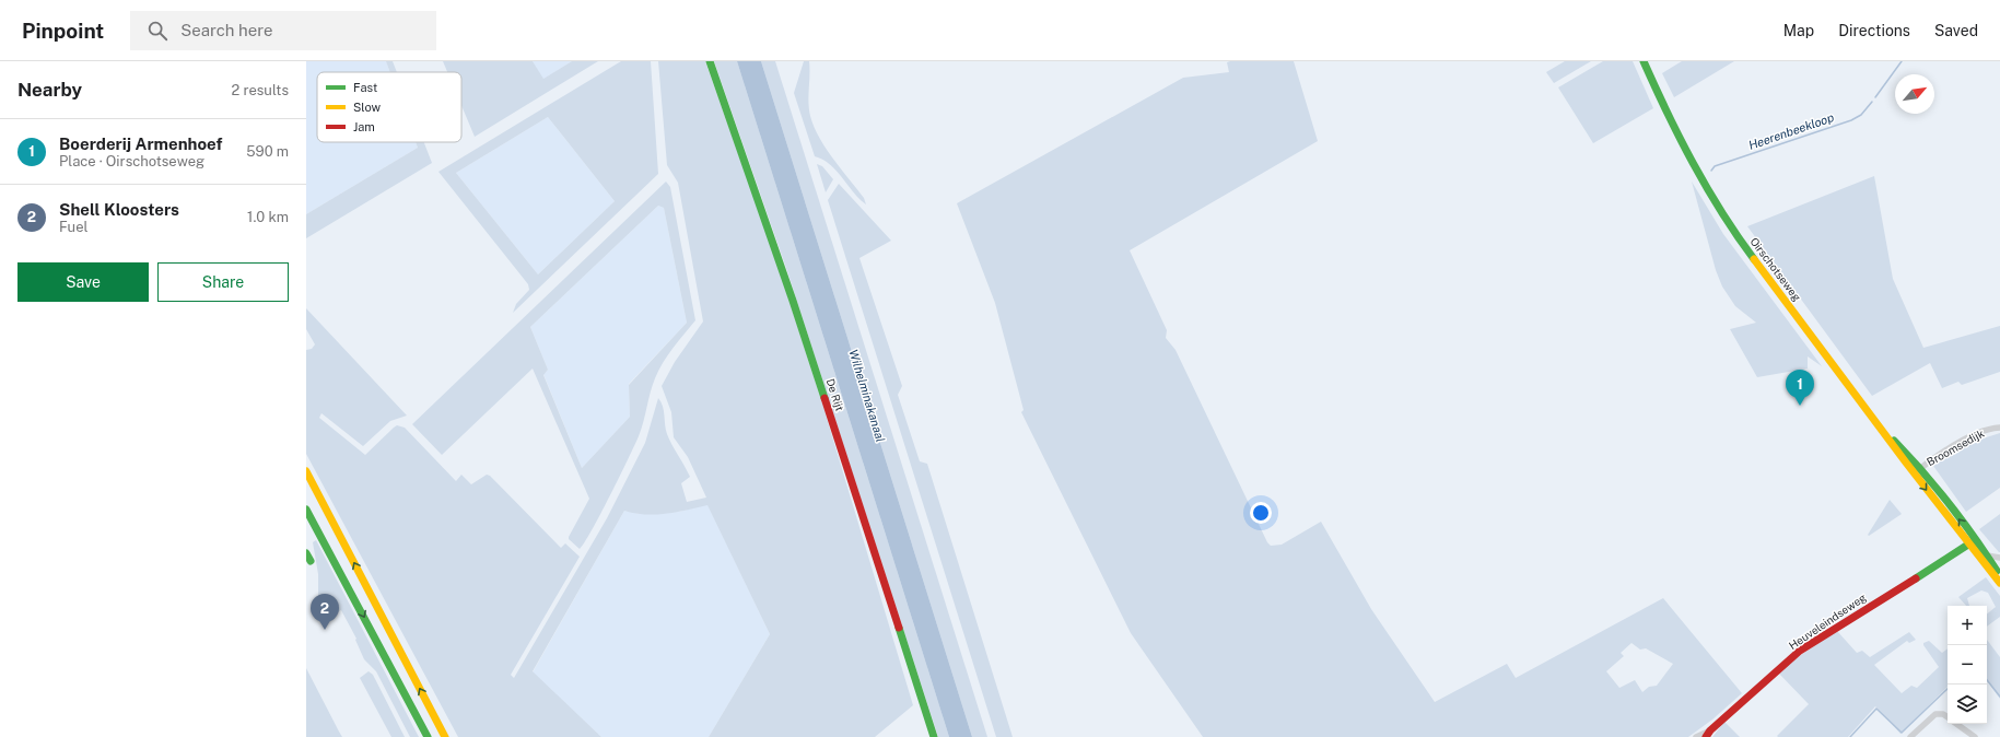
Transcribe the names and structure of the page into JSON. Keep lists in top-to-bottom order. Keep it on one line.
{"streets":{"main road":["Oirschotseweg","De Rijt","Heuveleindseweg"],"street":["Broomsedijk"]},"crossings":[["Oirschotseweg","Broomsedijk"],["Oirschotseweg","Heuveleindseweg"]],"water":["Heerenbeekloop","Wilhelminakanaal"],"legend":["Fast","Slow","Jam"],"north":"top right","page":{"header":"Pinpoint","search":"Search here","nav":["Map","Directions","Saved"],"heading":["Nearby","2 results"],"list":[{"mark":"1","name":"Boerderij Armenhoef","note":"Place · Oirschotseweg","value":"590 m"},{"mark":"2","name":"Shell Kloosters","note":"Fuel","value":"1.0 km"}],"buttons":["Save","Share"],"pins":["1","2"],"map_buttons":["+","−"]}}
